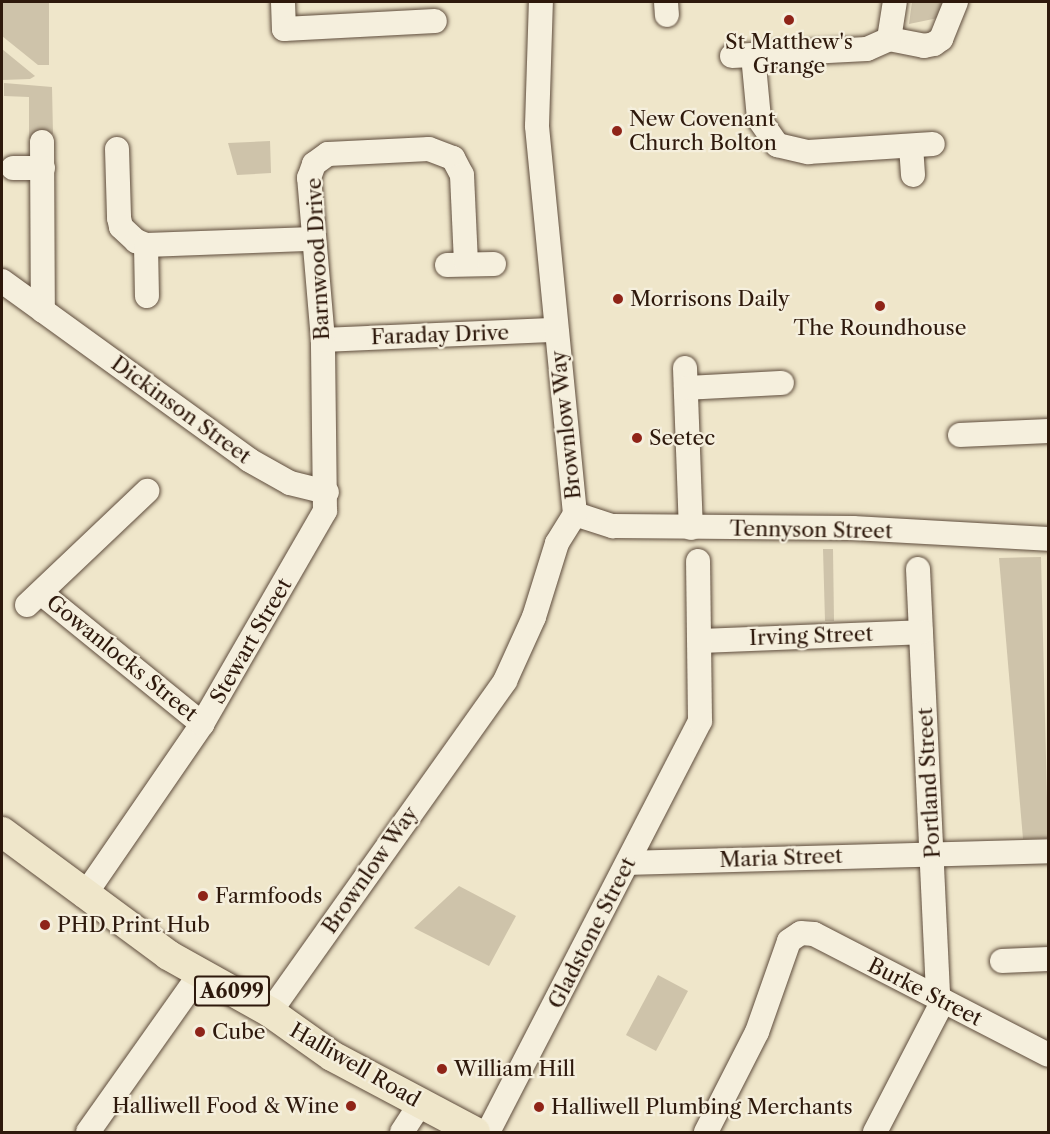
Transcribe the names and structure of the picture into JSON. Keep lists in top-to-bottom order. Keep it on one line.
{"streets":{"main road":["A6099","Halliwell Road"],"street":["Barnwood Drive","Faraday Drive","Dickinson Street","Brownlow Way","Tennyson Street","Irving Street","Stewart Street","Gowanlocks Street","Portland Street","Maria Street","Gladstone Street","Burke Street"]},"crossings":[["Barnwood Drive","Faraday Drive"],["Barnwood Drive","Stewart Street"],["Faraday Drive","Brownlow Way"],["Faraday Drive","Stewart Street"],["Dickinson Street","Stewart Street"],["Brownlow Way","Tennyson Street"],["Brownlow Way","Halliwell Road"],["Irving Street","Portland Street"],["Irving Street","Gladstone Street"],["Stewart Street","Gowanlocks Street"],["Stewart Street","Halliwell Road"],["Portland Street","Maria Street"],["Portland Street","Burke Street"],["Maria Street","Gladstone Street"]],"places":["St Matthew's Grange","New Covenant Church Bolton","Morrisons Daily","The Roundhouse","Seetec","Farmfoods","PHD Print Hub","Cube","William Hill","Halliwell Food & Wine","Halliwell Plumbing Merchants"]}
